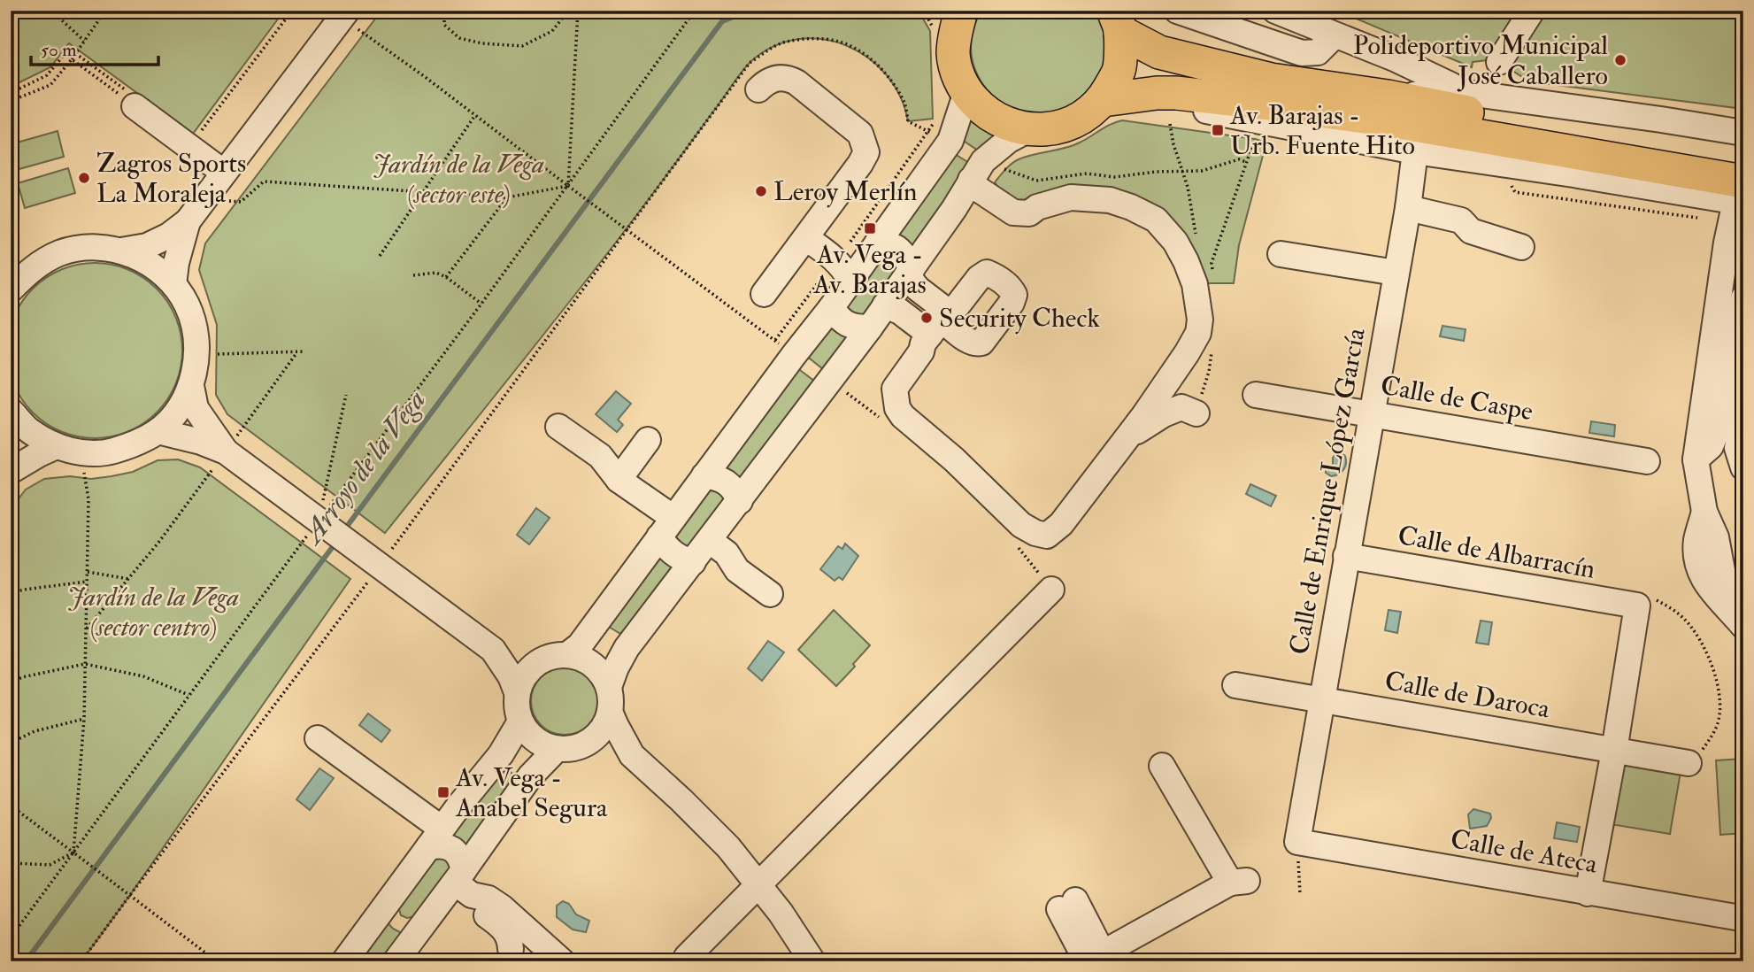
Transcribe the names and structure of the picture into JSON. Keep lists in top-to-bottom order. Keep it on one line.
{"streets":{"street":["Calle de Caspe","Calle de Enrique López García","Calle de Albarracín","Calle de Daroca","Calle de Ateca"]},"crossings":[["Calle de Caspe","Calle de Enrique López García"],["Calle de Enrique López García","Calle de Albarracín"],["Calle de Enrique López García","Calle de Daroca"],["Calle de Enrique López García","Calle de Ateca"]],"water":["Arroyo de la Vega"],"parks":["Jardín de la Vega (sector este)","Jardín de la Vega (sector centro)"],"places":{"other":["Polideportivo Municipal José Caballero","Zagros Sports La Moraleja","Leroy Merlín","Security Check"],"transit":["Av. Barajas - Urb. Fuente Hito","Av. Vega - Av. Barajas","Av. Vega - Anabel Segura"]},"scale_bar":"50 m"}
